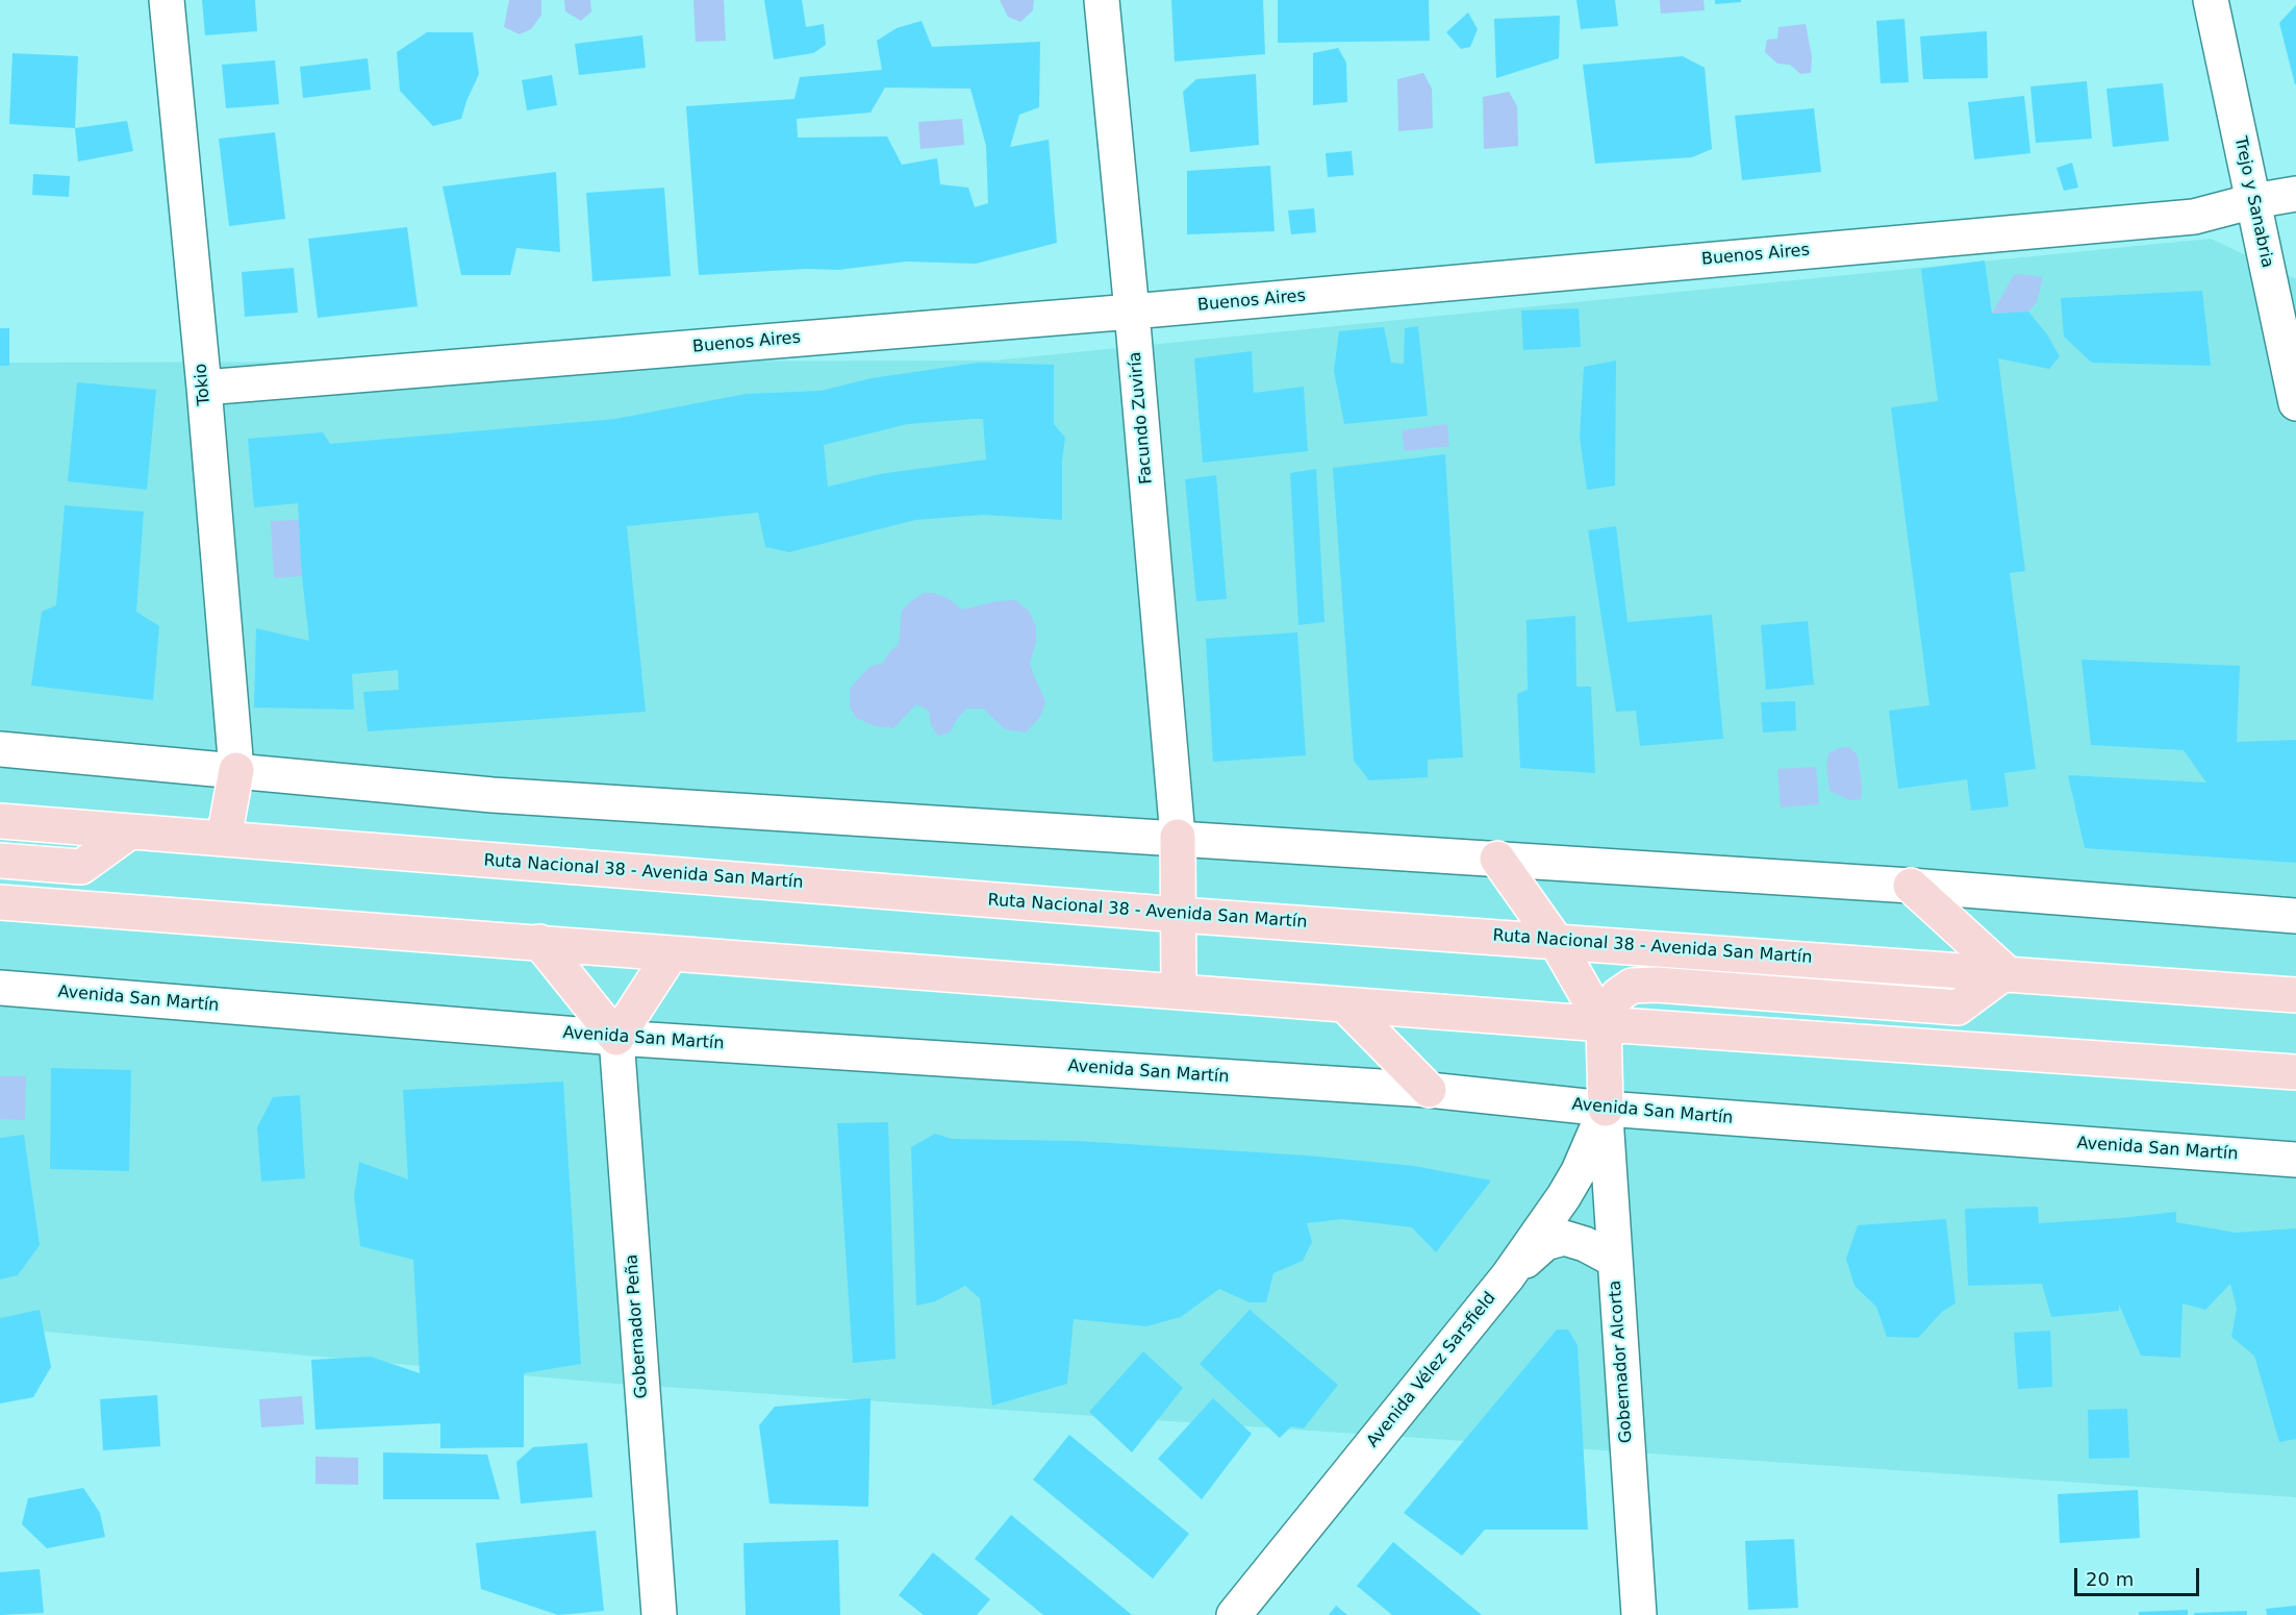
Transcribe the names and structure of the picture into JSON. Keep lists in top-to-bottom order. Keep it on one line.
{"streets":{"main road":["Ruta Nacional 38 - Avenida San Martín"],"street":["Trejo y Sanabria","Buenos Aires","Tokio","Facundo Zuviría","Avenida San Martín","Gobernador Peña","Gobernador Alcorta","Avenida Vélez Sarsfield"]},"crossings":[["Trejo y Sanabria","Buenos Aires"],["Buenos Aires","Tokio"],["Buenos Aires","Facundo Zuviría"],["Avenida San Martín","Gobernador Peña"],["Avenida San Martín","Gobernador Alcorta"],["Avenida San Martín","Avenida Vélez Sarsfield"],["Gobernador Alcorta","Avenida Vélez Sarsfield"]],"scale_bar":"20 m"}
